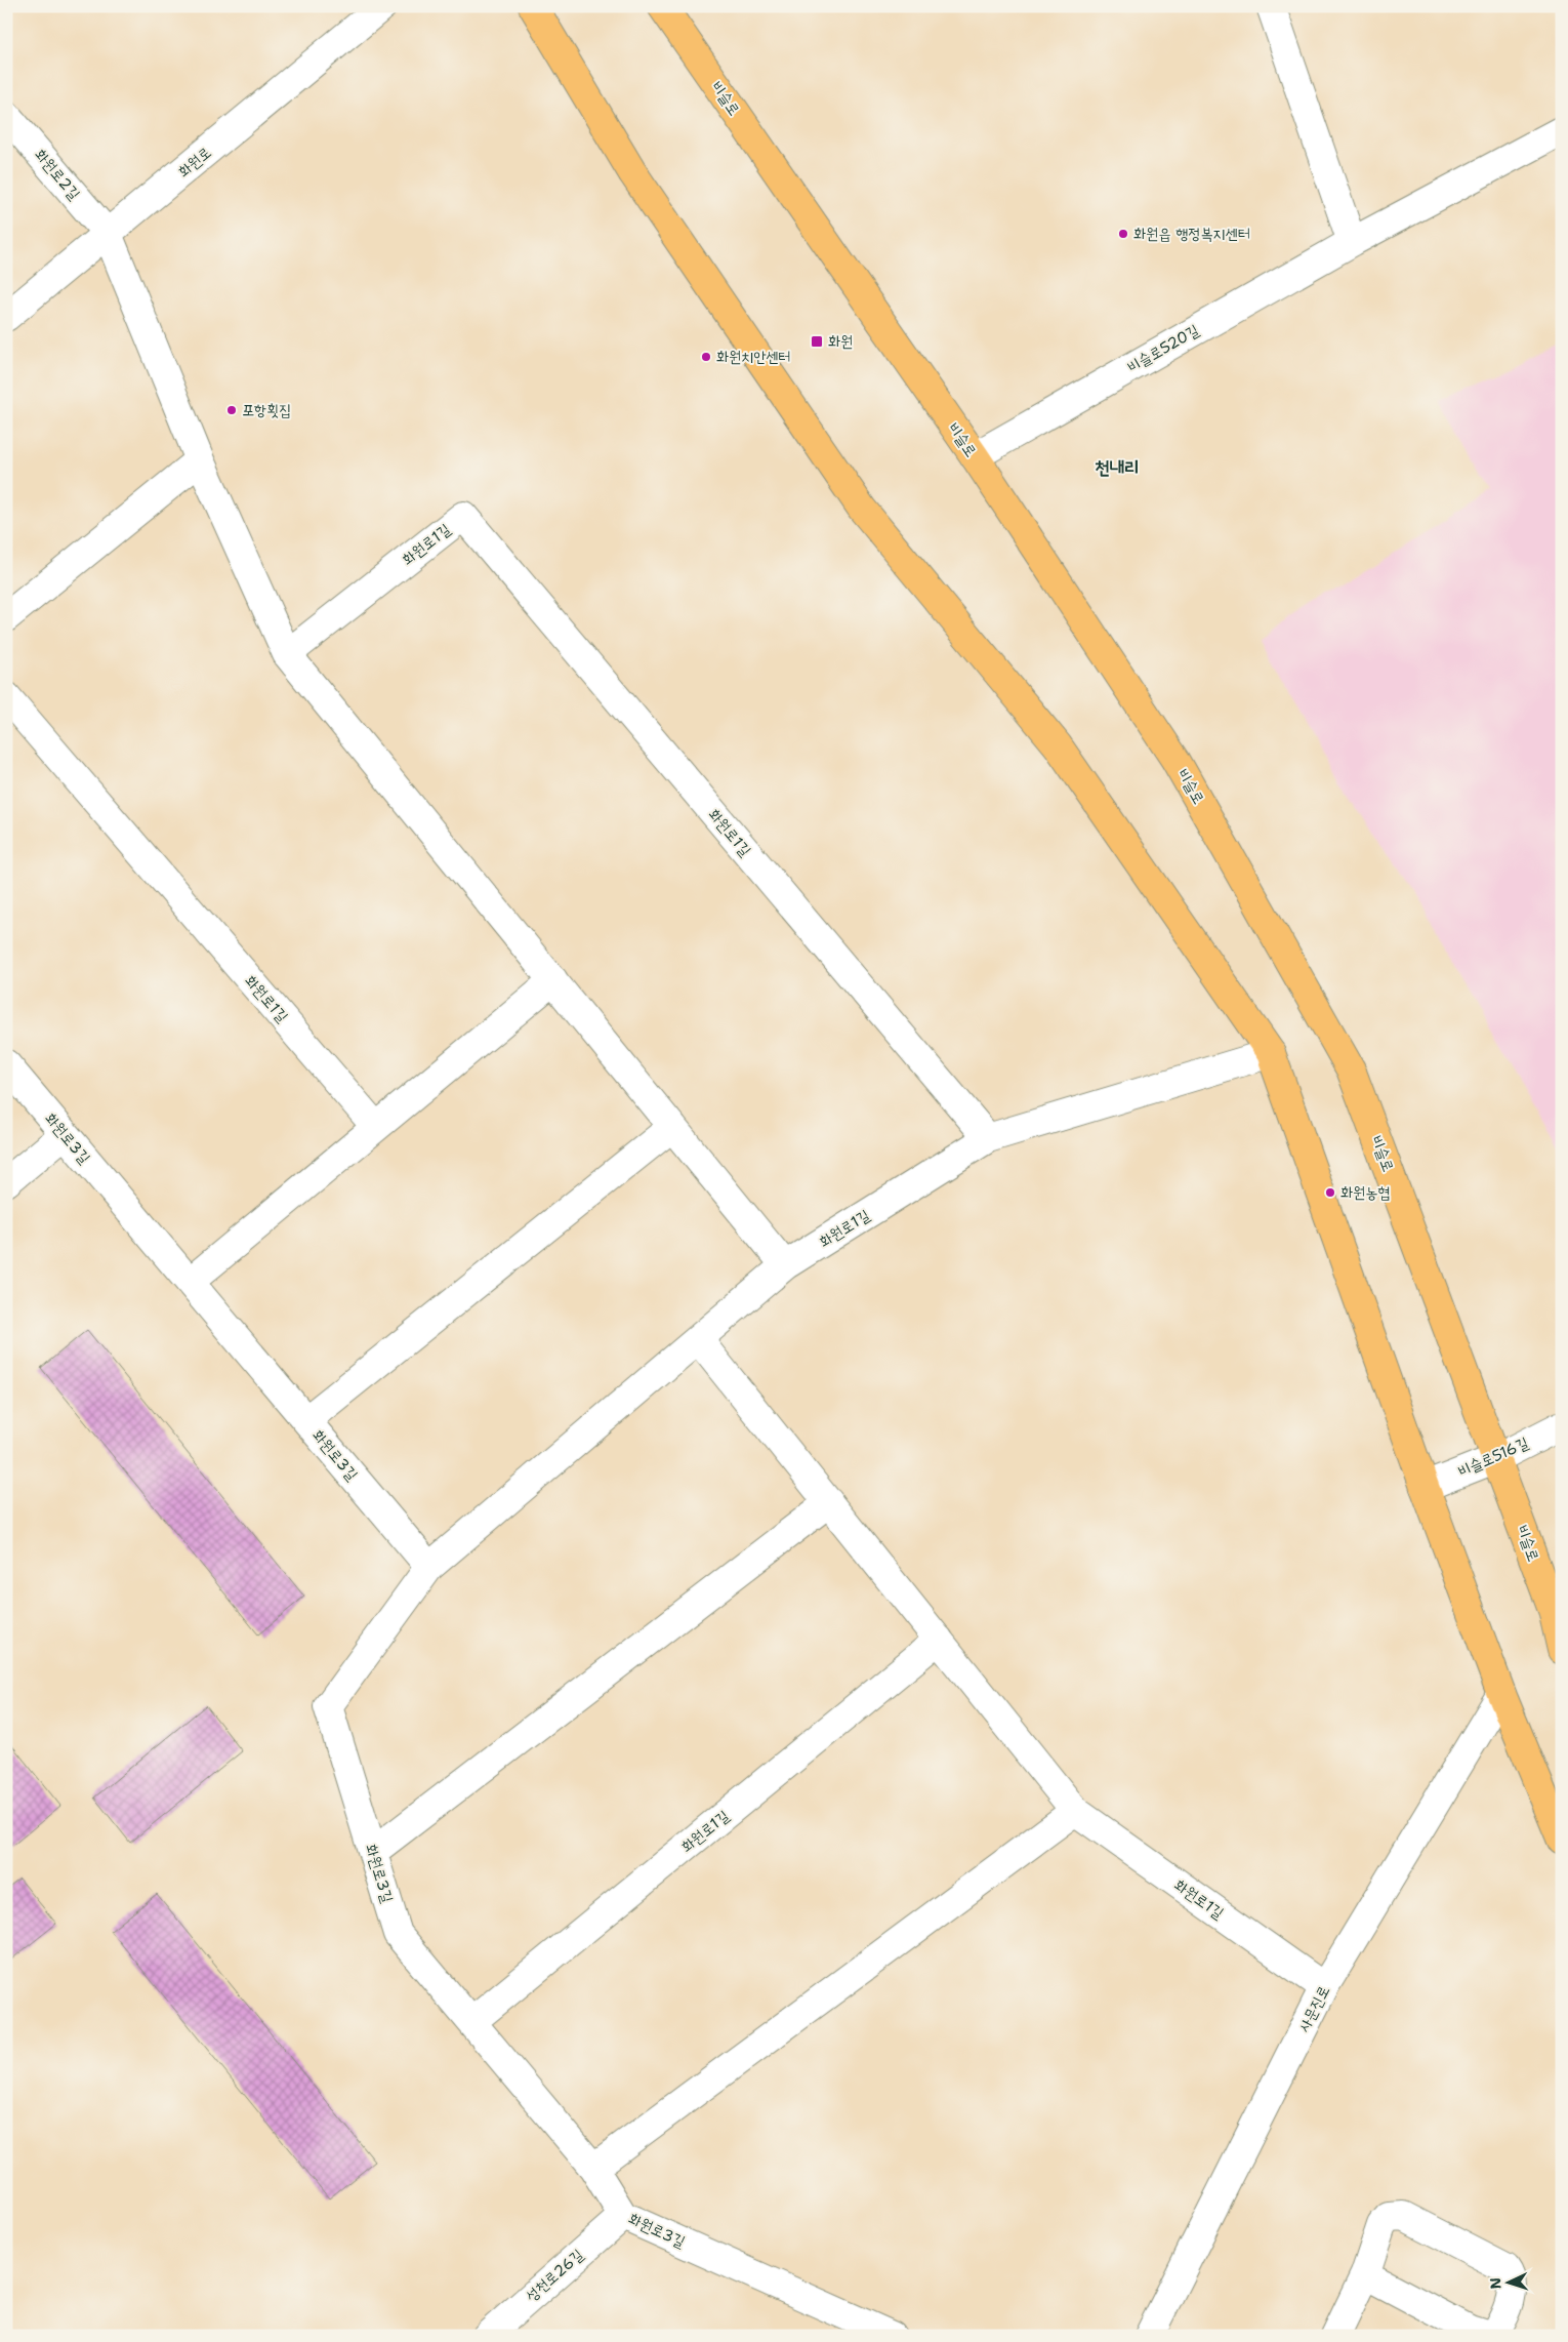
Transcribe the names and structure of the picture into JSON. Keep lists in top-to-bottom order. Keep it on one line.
{"streets":{"main road":["비슬로"],"street":["화원로","화원로2길","비슬로520길","화원로1길","화원로3길","비슬로516길","사문진로","성천로26길"]},"crossings":[["비슬로","비슬로520길"],["비슬로","비슬로516길"],["화원로","화원로2길"],["화원로1길","화원로3길"],["화원로1길","사문진로"],["화원로3길","성천로26길"]],"districts":["천내리"],"places":{"other":["화원읍 행정복지센터","화원치안센터","포항횟집","화원농협"],"transit":["화원"]},"north":"left"}
